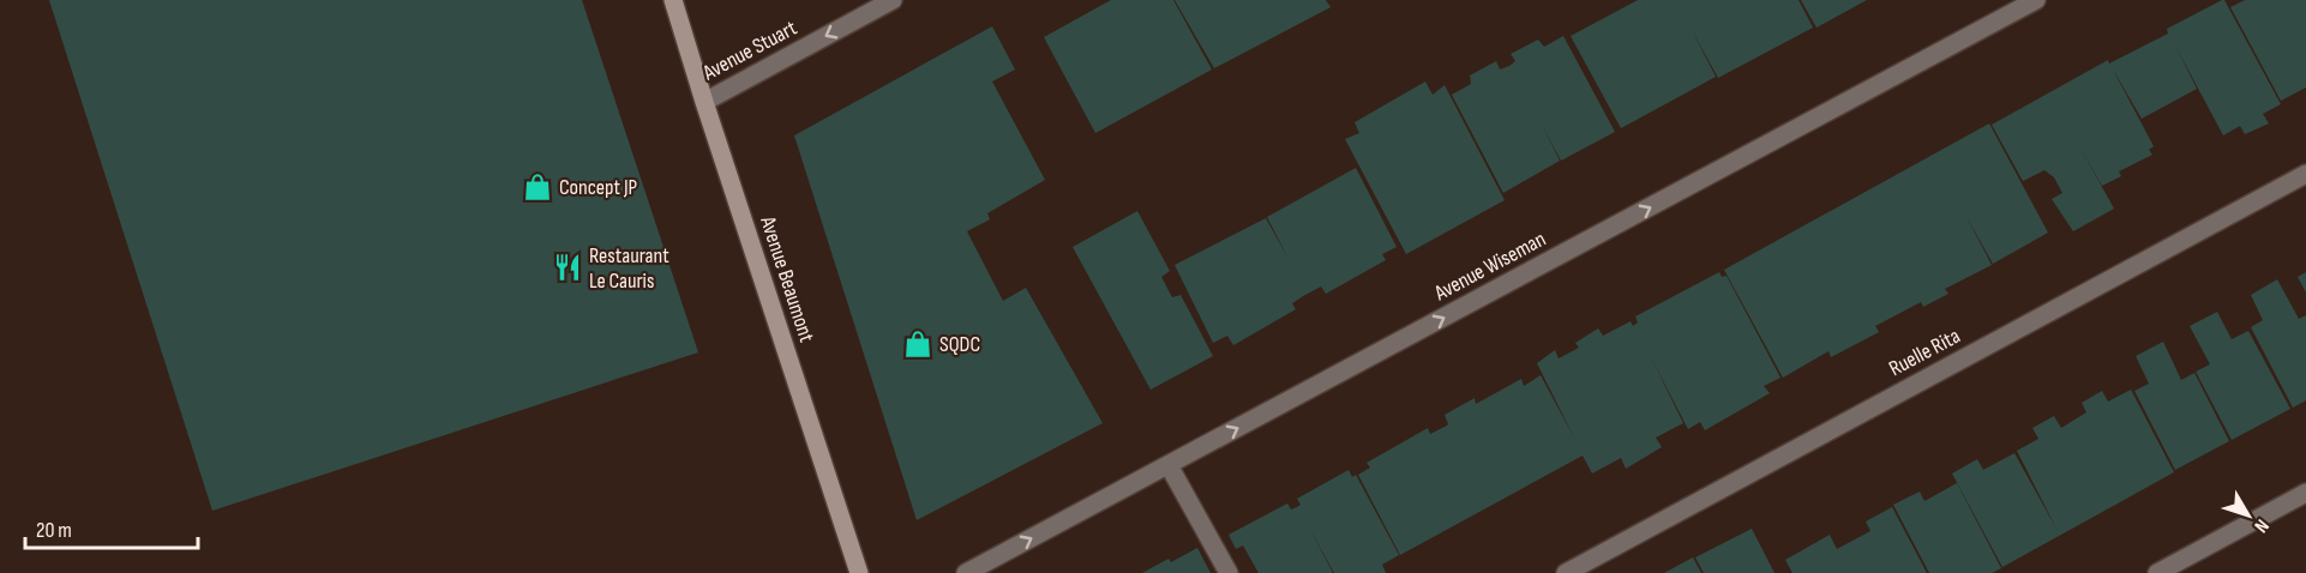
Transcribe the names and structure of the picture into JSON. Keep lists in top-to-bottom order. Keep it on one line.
{"streets":{"street":["Avenue Stuart","Avenue Wiseman","Avenue Beaumont","Ruelle Rita"]},"crossings":[["Avenue Stuart","Avenue Beaumont"]],"one_way":["Avenue Stuart","Avenue Wiseman"],"places":{"shop":["Concept JP","SQDC"],"restaurant":["Restaurant Le Cauris"]},"scale_bar":"20 m","north":"bottom right"}
